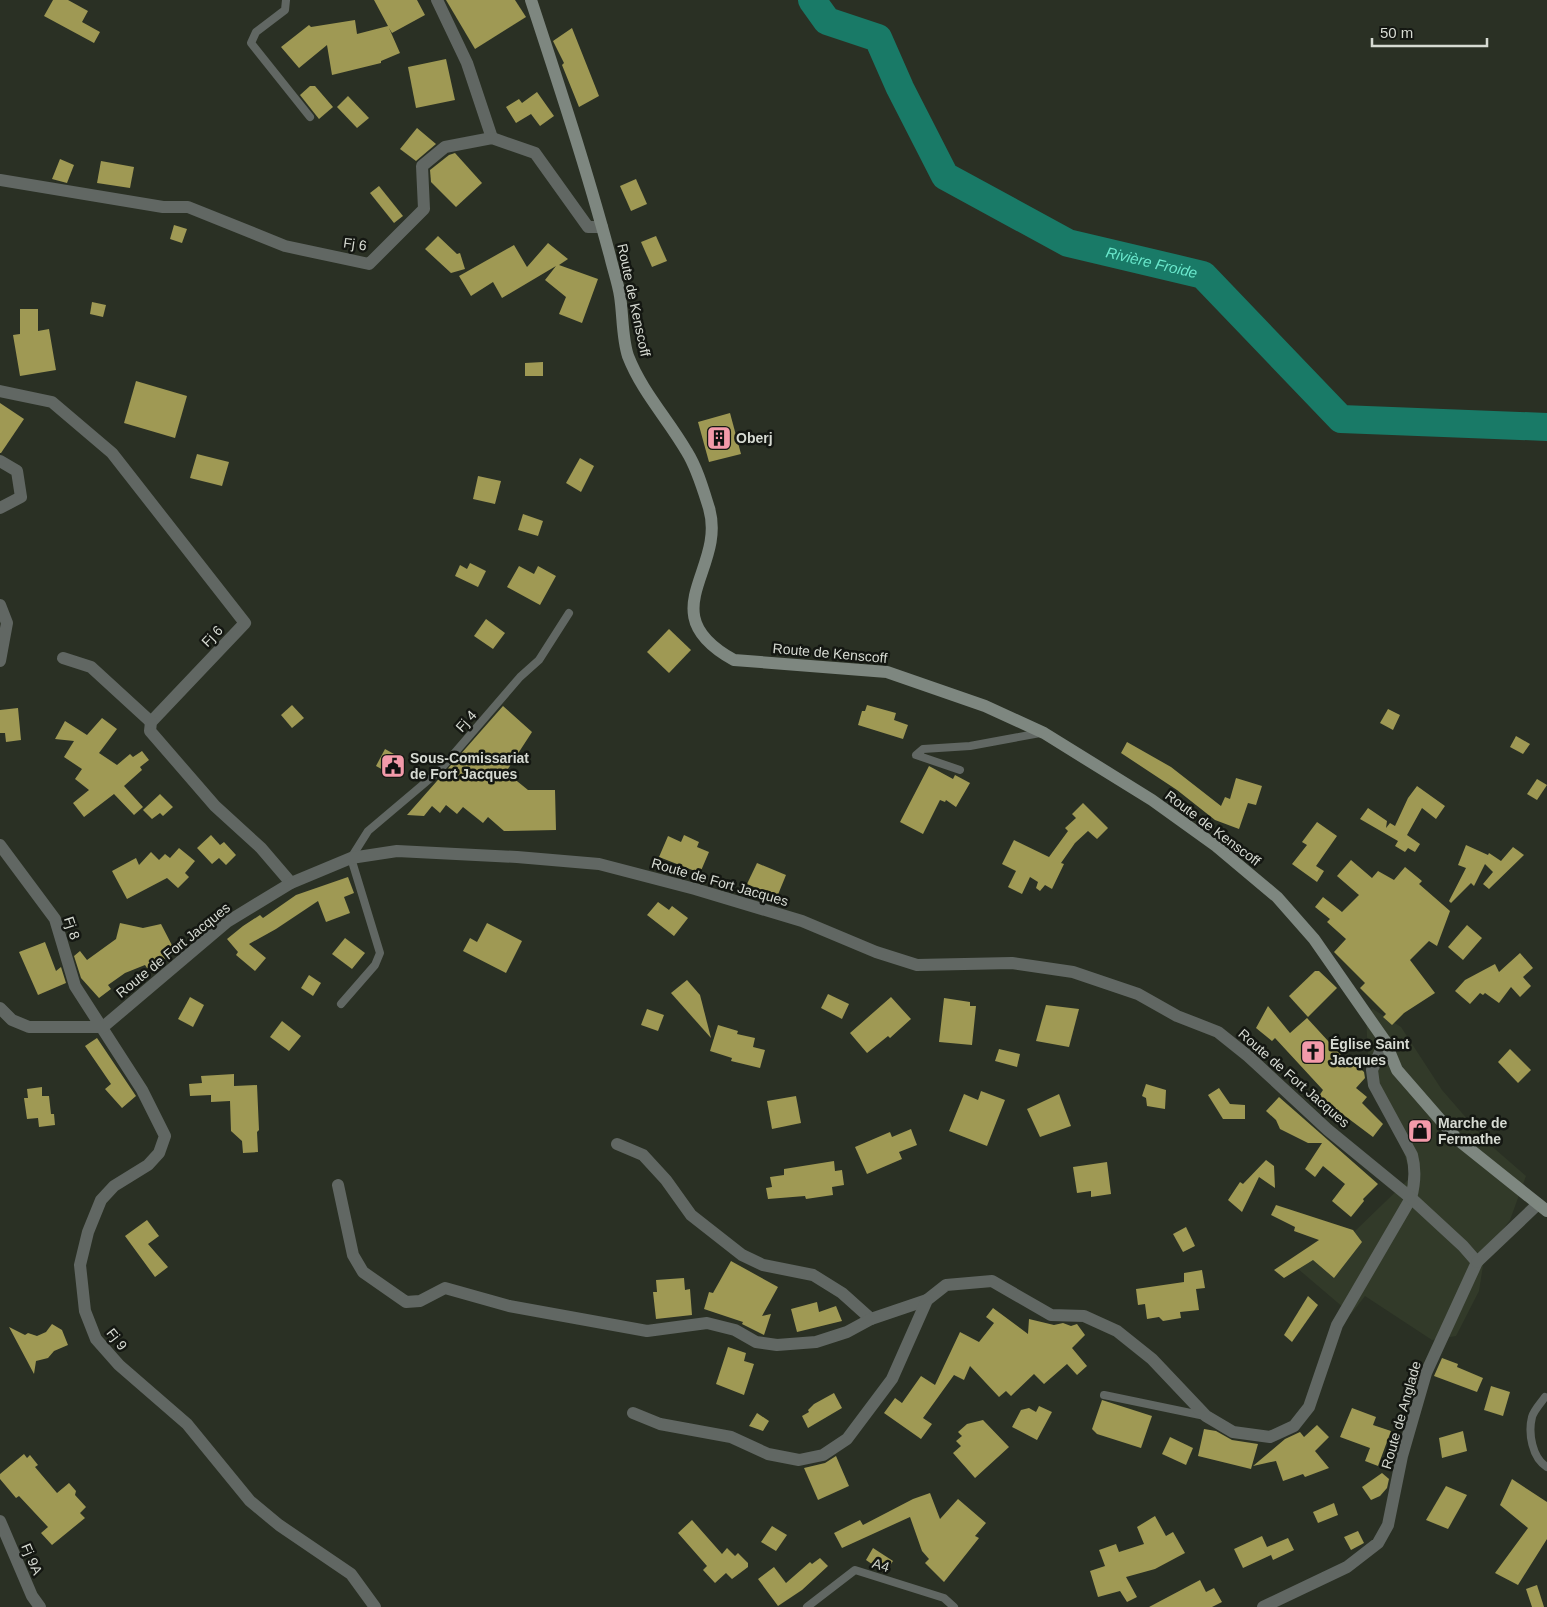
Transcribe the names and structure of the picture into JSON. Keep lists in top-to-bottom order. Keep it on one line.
{"streets":{"main road":["Route de Kenscoff"],"street":["Fj 6","Route de Fort Jacques","Fj 8","Fj 9","Route de Anglade","Fj 9A"],"lane":["Fj 4","A4"]},"crossings":[["Fj 6","Route de Kenscoff"],["Fj 4","Route de Fort Jacques"],["Route de Fort Jacques","Fj 8"],["Route de Fort Jacques","Fj 9"],["Fj 8","Fj 9"]],"water":["Rivière Froide"],"places":{"building":["Oberj"],"public building":["Sous-Comissariat de Fort Jacques"],"church":["Église Saint Jacques"],"shop":["Marche de Fermathe"]},"scale_bar":"50 m"}
